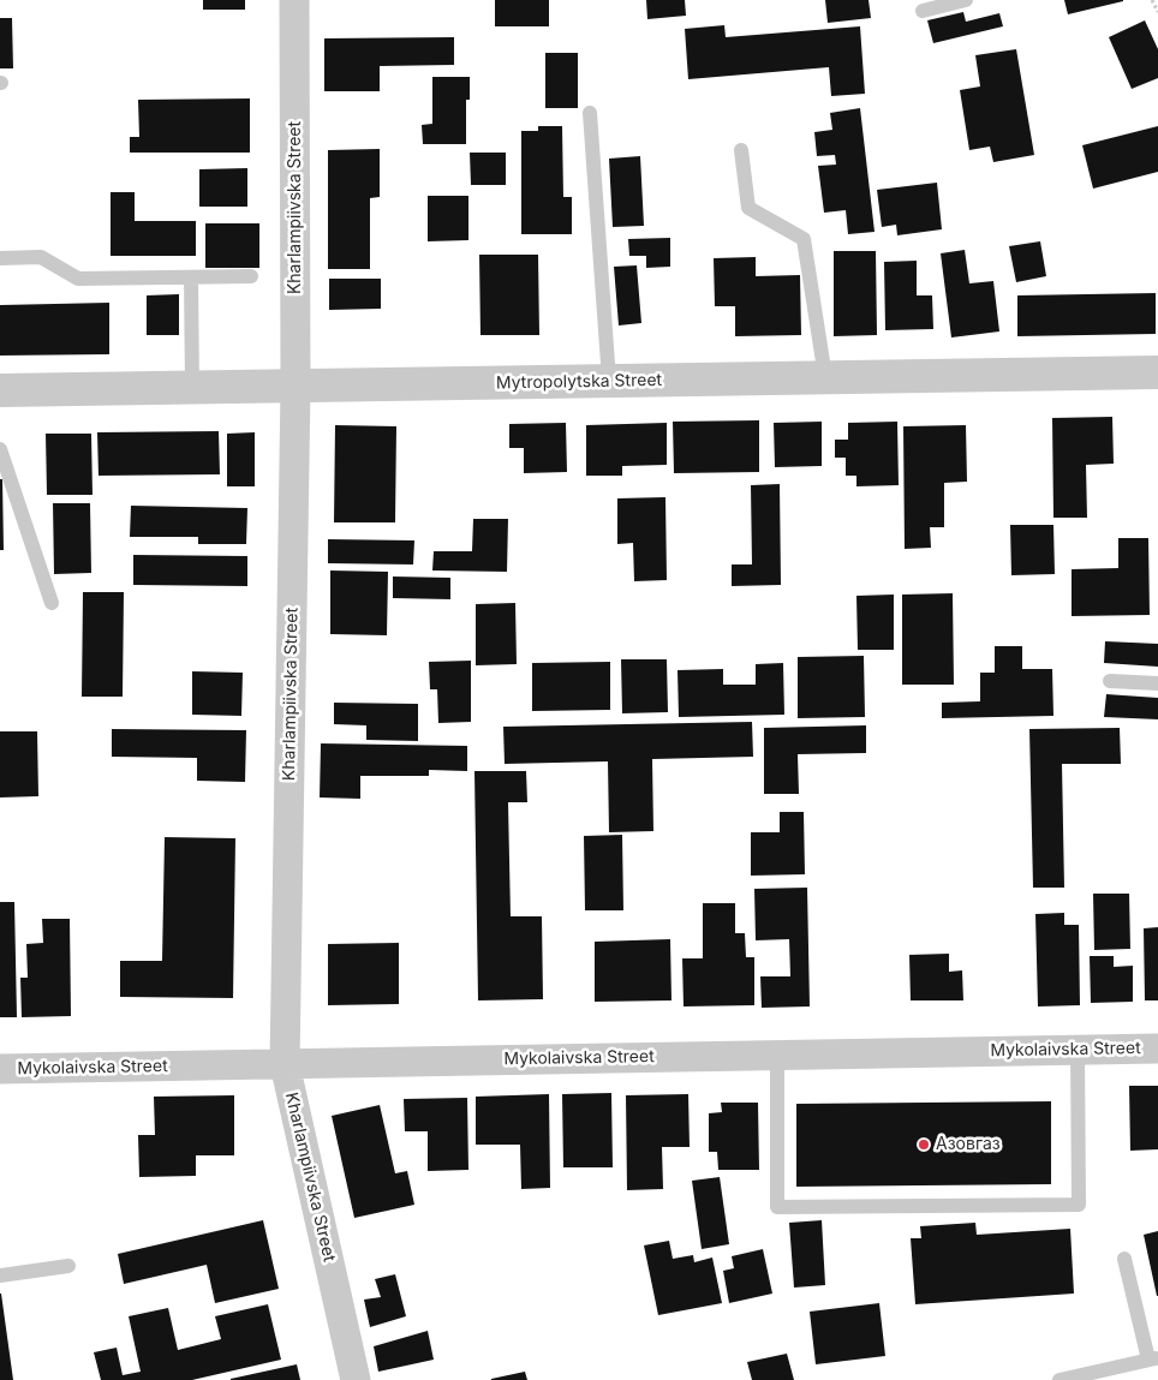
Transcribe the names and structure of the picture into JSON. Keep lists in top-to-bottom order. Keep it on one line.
{"streets":{"street":["Kharlampiivska Street","Mytropolytska Street","Mykolaivska Street"]},"crossings":[["Kharlampiivska Street","Mytropolytska Street"],["Kharlampiivska Street","Mykolaivska Street"]],"places":["Азовгаз"]}
